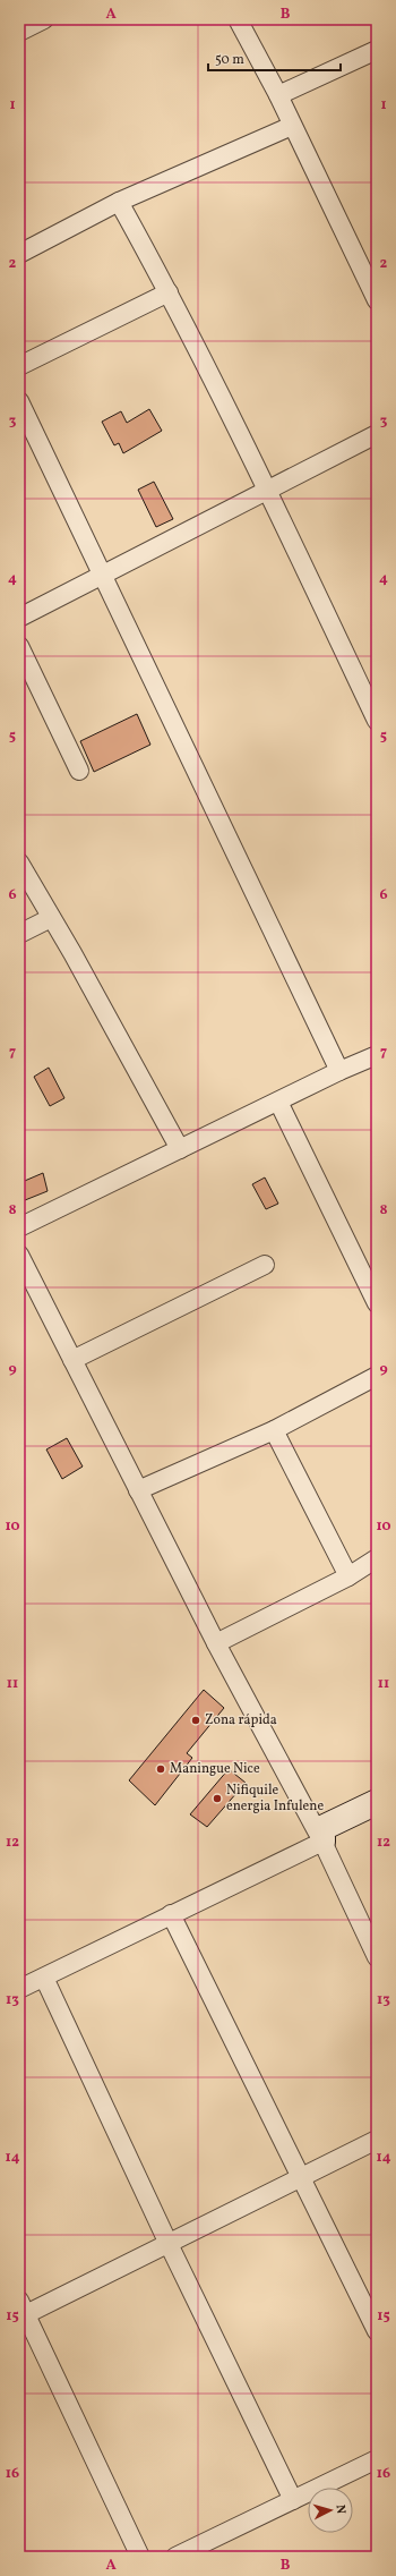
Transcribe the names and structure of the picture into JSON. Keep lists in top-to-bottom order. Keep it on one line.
{"places":["Zona rápida","Maningue Nice","Nifiquile energia Infulene"],"scale_bar":"50 m","north":"right","grid":{"columns":["A","B"],"rows":["1","2","3","4","5","6","7","8","9","10","11","12","13","14","15","16"]}}
